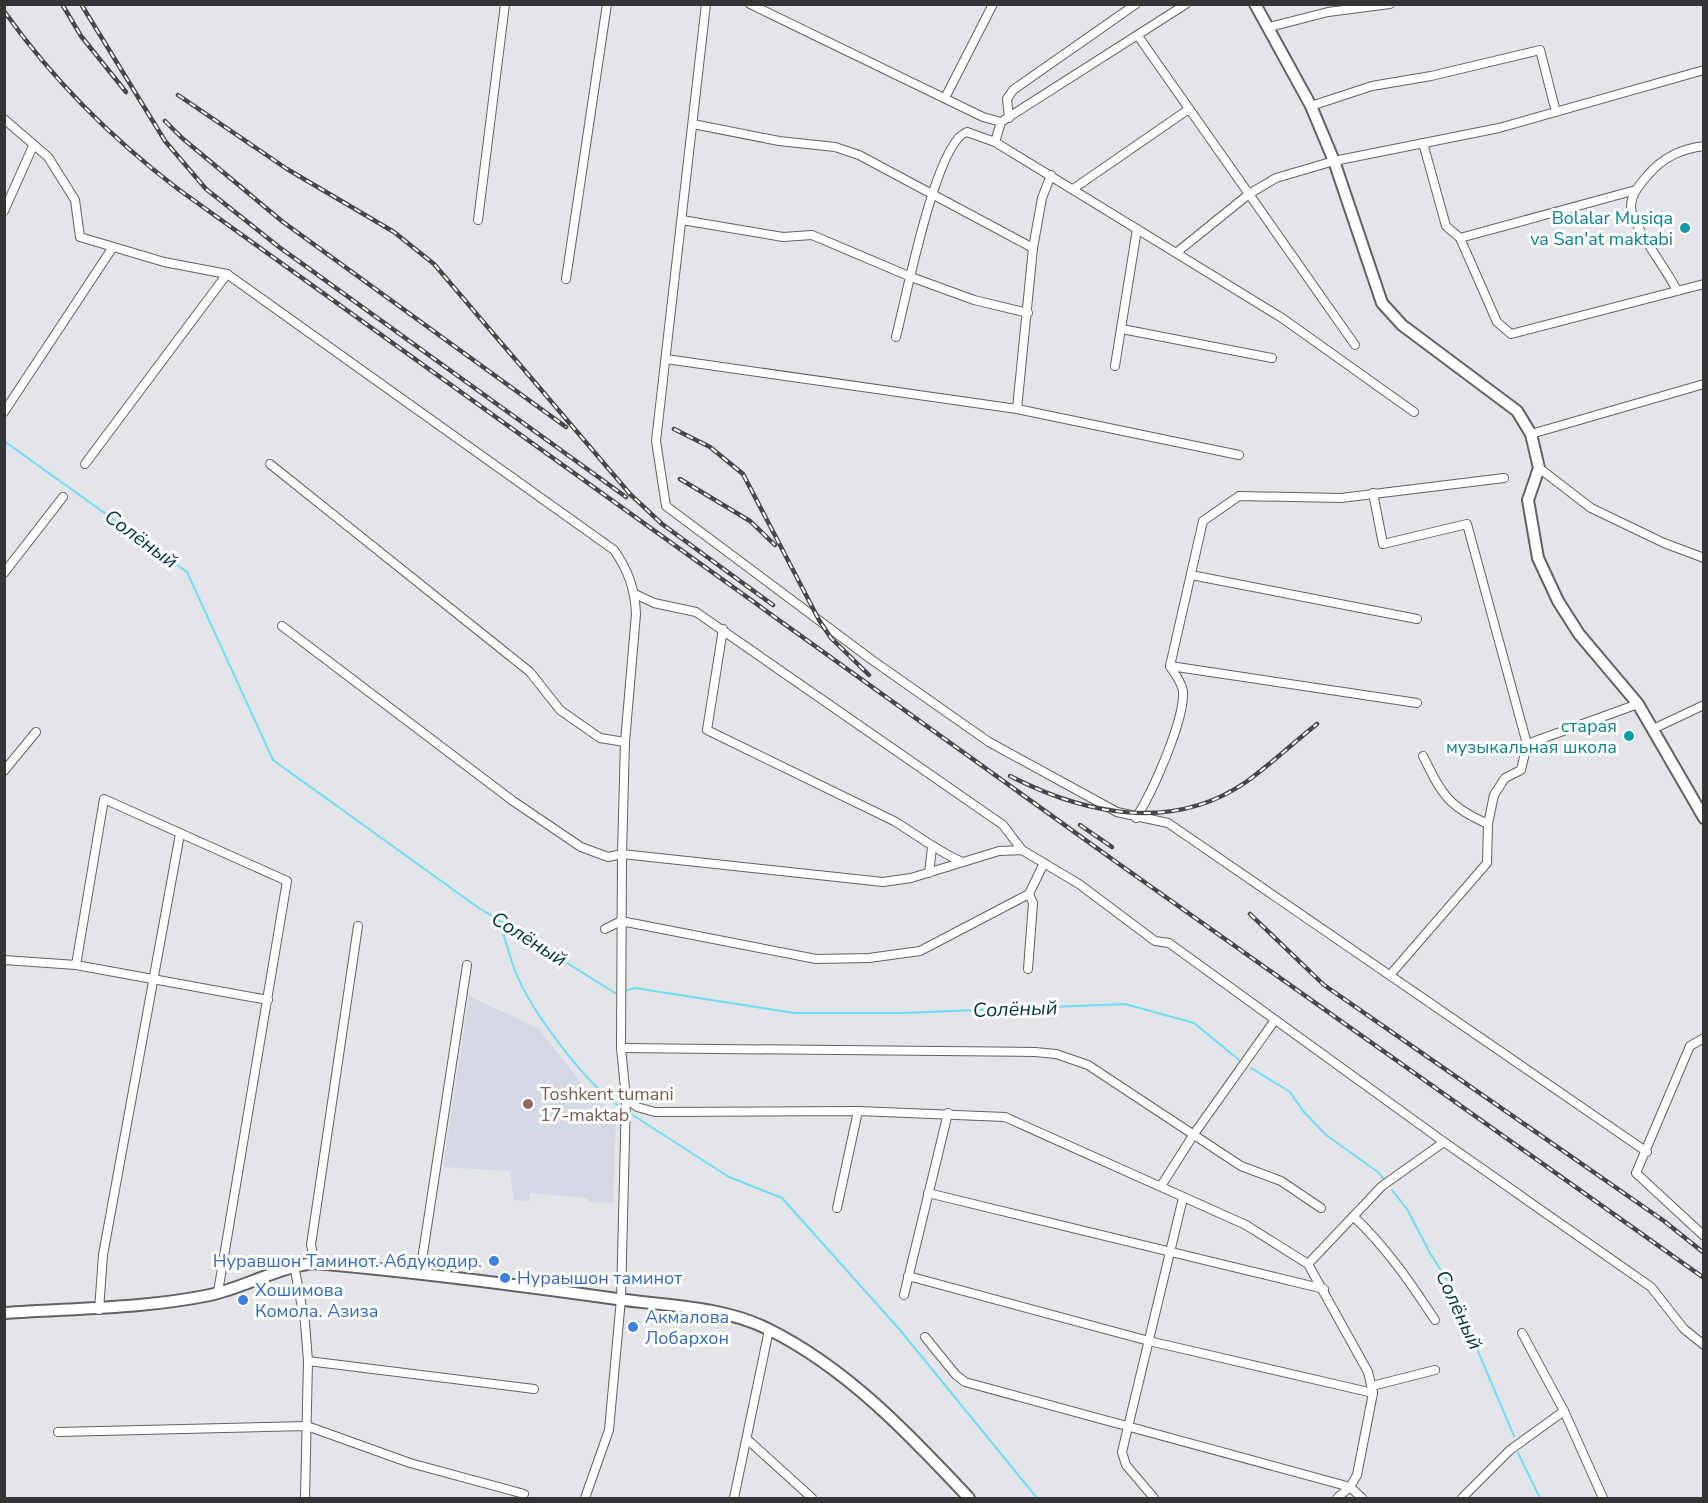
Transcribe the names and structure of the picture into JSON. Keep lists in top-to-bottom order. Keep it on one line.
{"water":["Солёный"],"places":["Bolalar Musiqa va San'at maktabi","старая музыкальная школа","Toshkent tumani 17-maktab","Нуравшон Таминот. Абдукодир.","Нураышон таминот","Хошимова Комола. Азиза","Акмалова Лобархон"]}
